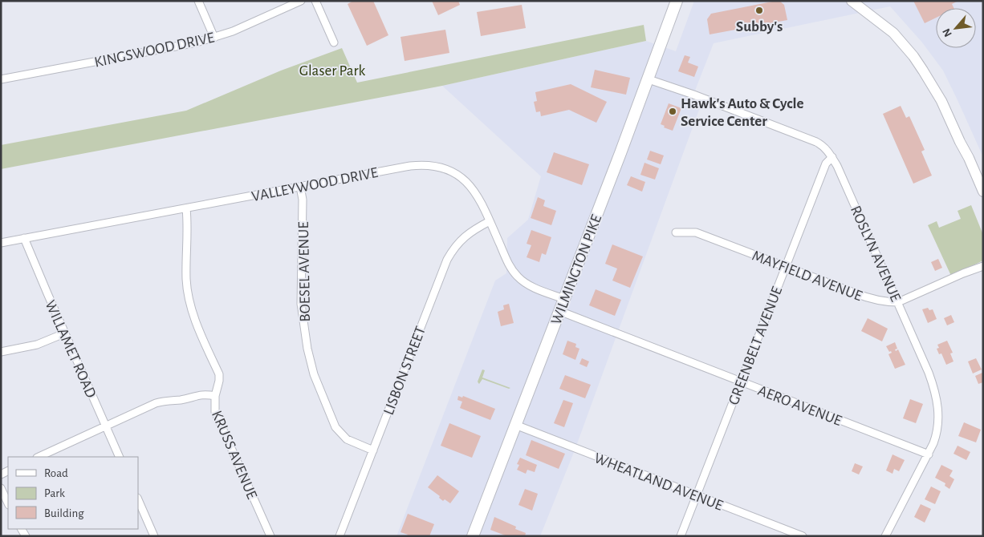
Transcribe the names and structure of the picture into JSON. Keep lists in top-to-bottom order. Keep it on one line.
{"streets":{"main road":["WILMINGTON PIKE"],"street":["KINGSWOOD DRIVE","VALLEYWOOD DRIVE","ROSLYN AVENUE","BOESEL AVENUE","MAYFIELD AVENUE","GREENBELT AVENUE","WILLAMET ROAD","LISBON STREET","AERO AVENUE","KRUSS AVENUE","WHEATLAND AVENUE"]},"crossings":[["VALLEYWOOD DRIVE","WILMINGTON PIKE"],["VALLEYWOOD DRIVE","BOESEL AVENUE"],["VALLEYWOOD DRIVE","WILLAMET ROAD"],["VALLEYWOOD DRIVE","LISBON STREET"],["VALLEYWOOD DRIVE","KRUSS AVENUE"],["ROSLYN AVENUE","WILMINGTON PIKE"],["ROSLYN AVENUE","MAYFIELD AVENUE"],["ROSLYN AVENUE","GREENBELT AVENUE"],["ROSLYN AVENUE","AERO AVENUE"],["WILMINGTON PIKE","AERO AVENUE"],["WILMINGTON PIKE","WHEATLAND AVENUE"],["BOESEL AVENUE","LISBON STREET"],["MAYFIELD AVENUE","GREENBELT AVENUE"],["GREENBELT AVENUE","AERO AVENUE"],["GREENBELT AVENUE","WHEATLAND AVENUE"]],"parks":["Glaser Park"],"places":["Subby's","Hawk's Auto & Cycle Service Center"],"legend":["Road","Park","Building"],"north":"bottom left"}
